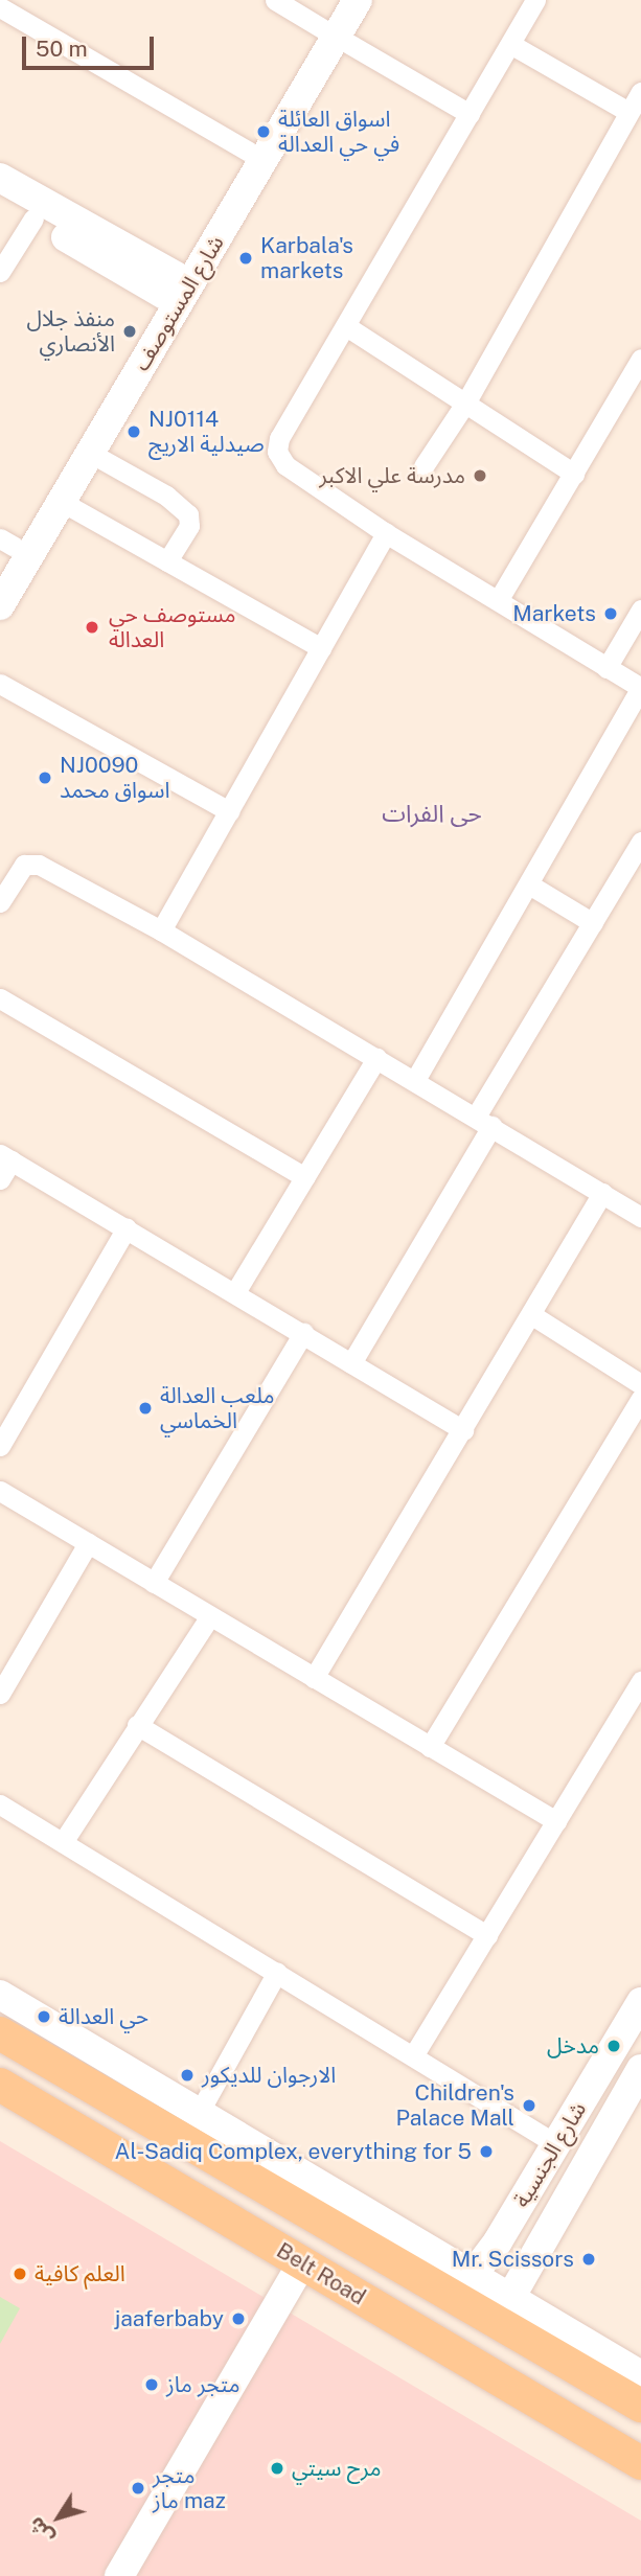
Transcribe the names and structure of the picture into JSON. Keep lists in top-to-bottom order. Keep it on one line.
{"streets":{"main road":["Belt Road"],"street":["شارع المستوصف","شارع الجنسية"]},"districts":["حی الفرات"],"places":["اسواق العائلة في حي العدالة","Karbala's markets","منفذ جلال الأنصاري","NJ0114 صيدلية الاريج","مدرسة علي الاكبر","Markets","مستوصف حي العداله","NJ0090 اسواق محمد","ملعب العدالة الخماسي","حي العدالة","مدخل","الارجوان للديكور","Children's Palace Mall","Al-Sadiq Complex, everything for 5","Mr. Scissors","العلم كافية","jaaferbaby","متجر ماز","مرح سيتي","متجر ماز maz"],"scale_bar":"50 m","north":"bottom left"}
